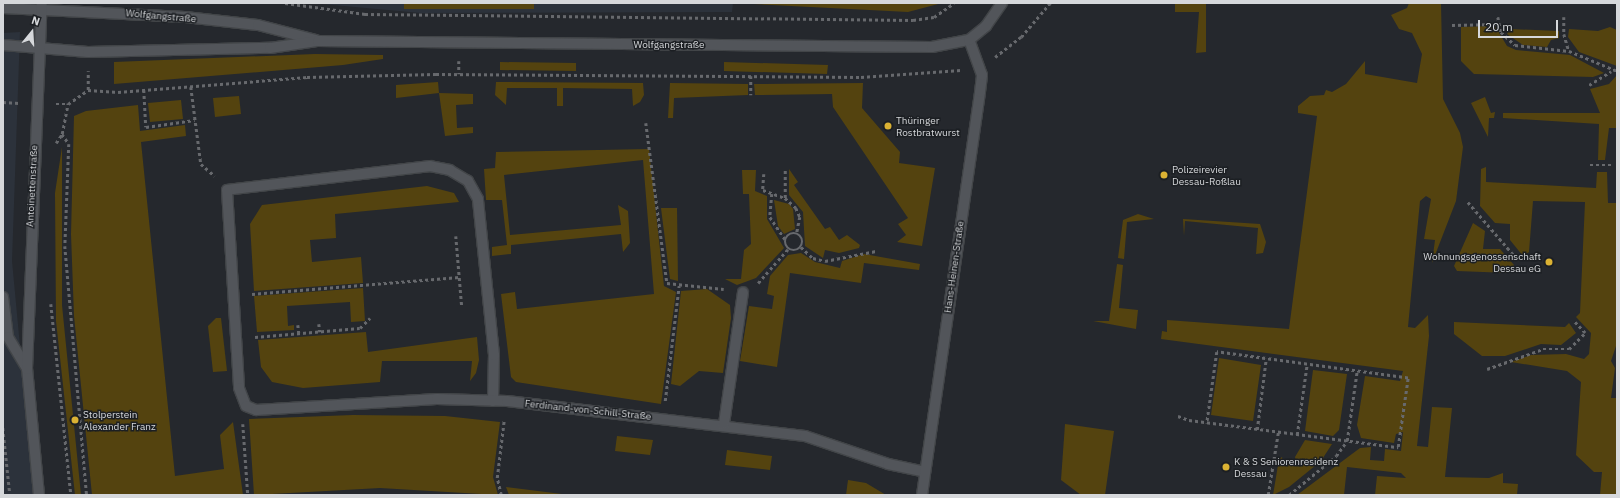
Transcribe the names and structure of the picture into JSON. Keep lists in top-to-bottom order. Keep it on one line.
{"streets":{"main road":["Wolfgangstraße","Antoinettenstraße","Hans-Heinen-Straße","Ferdinand-von-Schill-Straße"]},"crossings":[["Wolfgangstraße","Antoinettenstraße"],["Wolfgangstraße","Hans-Heinen-Straße"],["Hans-Heinen-Straße","Ferdinand-von-Schill-Straße"]],"places":["Thüringer Rostbratwurst","Polizeirevier Dessau-Roßlau","Wohnungsgenossenschaft Dessau eG","Stolperstein Alexander Franz","K & S Seniorenresidenz Dessau"],"scale_bar":"20 m","north":"top"}
